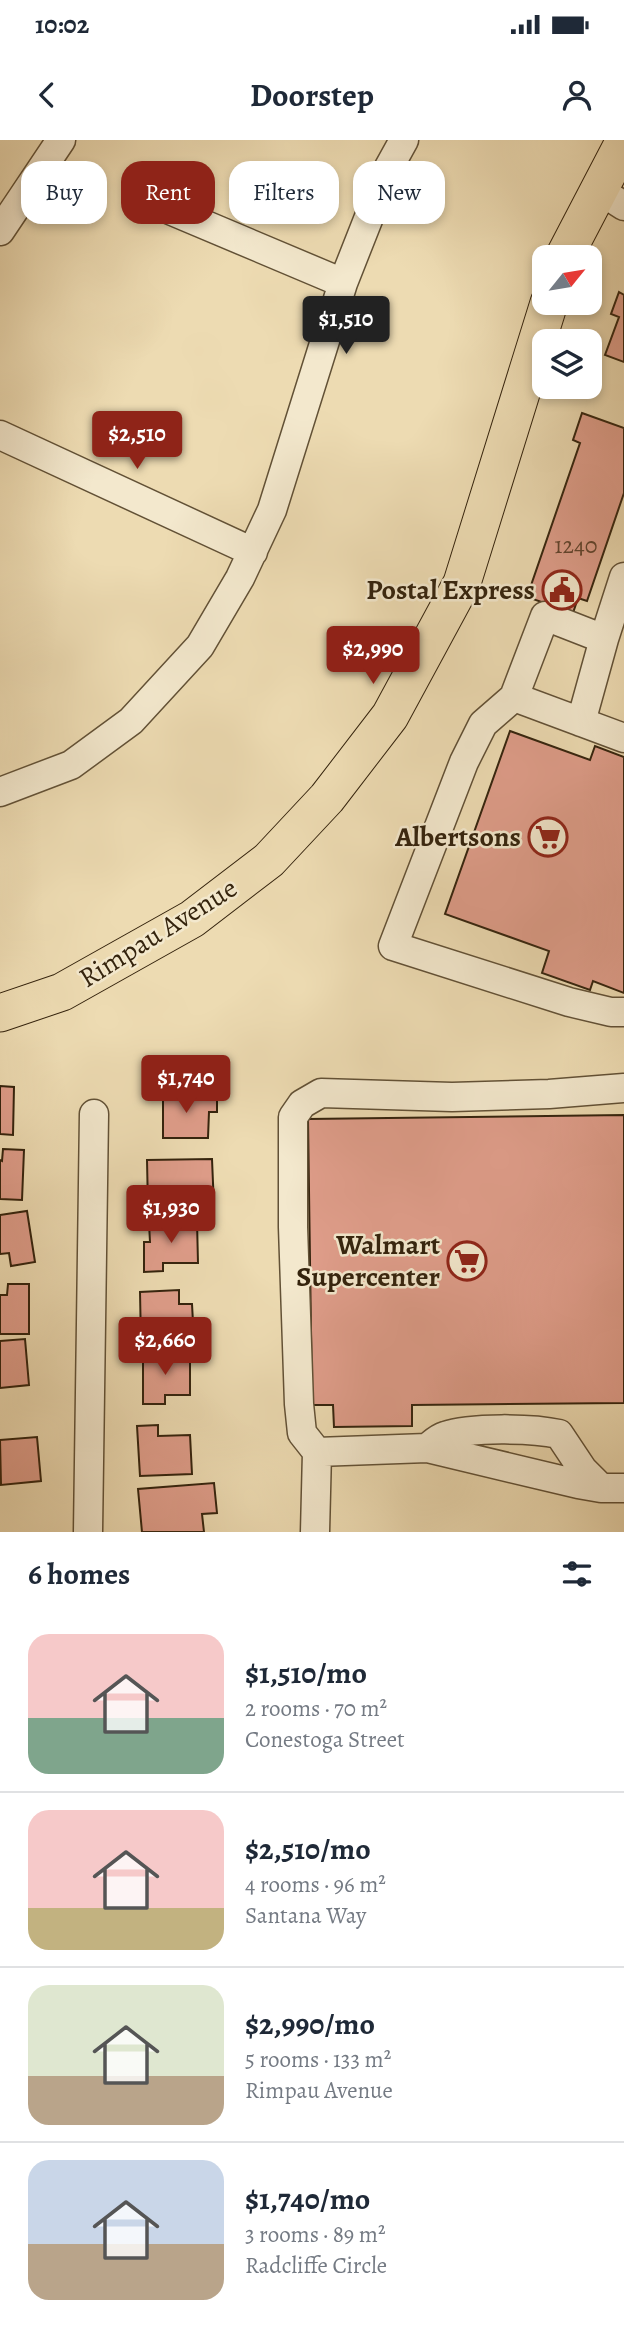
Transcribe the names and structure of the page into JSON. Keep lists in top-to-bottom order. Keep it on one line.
{"streets":{"main road":["Rimpau Avenue"]},"places":{"public building":["Postal Express"],"supermarket":["Albertsons","Walmart Supercenter"]},"house_numbers":["1240"],"north":"top right","page":{"status":"10:02","header":"Doorstep","chip":["Buy","Rent","Filters","New"],"price":["$1,510","$2,510","$2,990","$1,740","$1,930","$2,660"],"heading":"6 homes","list":[{"name":"$1,510/mo","note":"2 rooms · 70 m² · Conestoga Street"},{"name":"$2,510/mo","note":"4 rooms · 96 m² · Santana Way"},{"name":"$2,990/mo","note":"5 rooms · 133 m² · Rimpau Avenue"},{"name":"$1,740/mo","note":"3 rooms · 89 m² · Radcliffe Circle"}]}}
